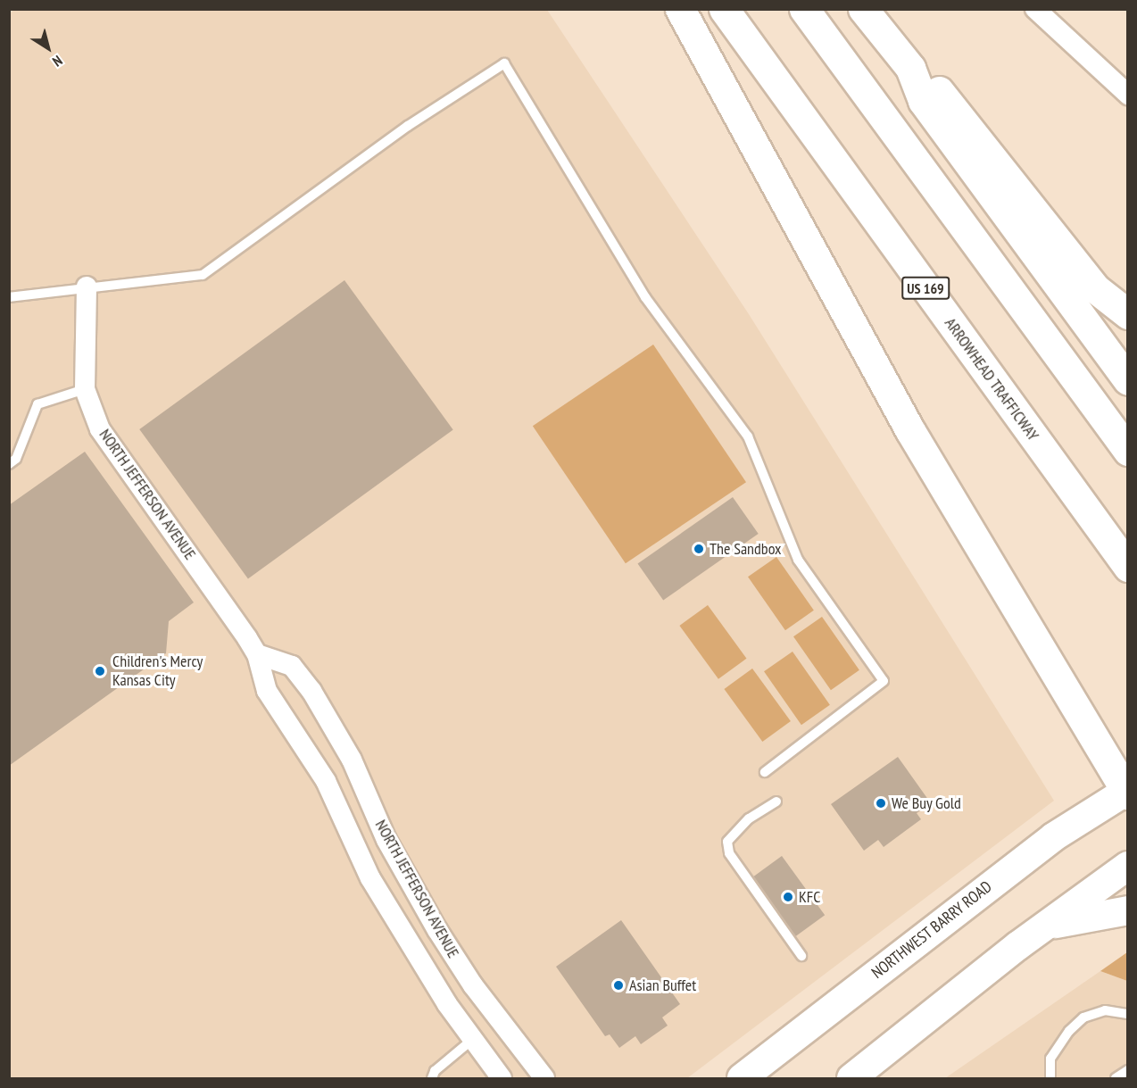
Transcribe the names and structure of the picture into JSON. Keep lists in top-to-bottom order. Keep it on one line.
{"streets":{"highway":["US 169","ARROWHEAD TRAFFICWAY"],"main road":["NORTHWEST BARRY ROAD"],"street":["NORTH JEFFERSON AVENUE"]},"places":["The Sandbox","Children's Mercy Kansas City","We Buy Gold","KFC","Asian Buffet"],"north":"bottom right"}
